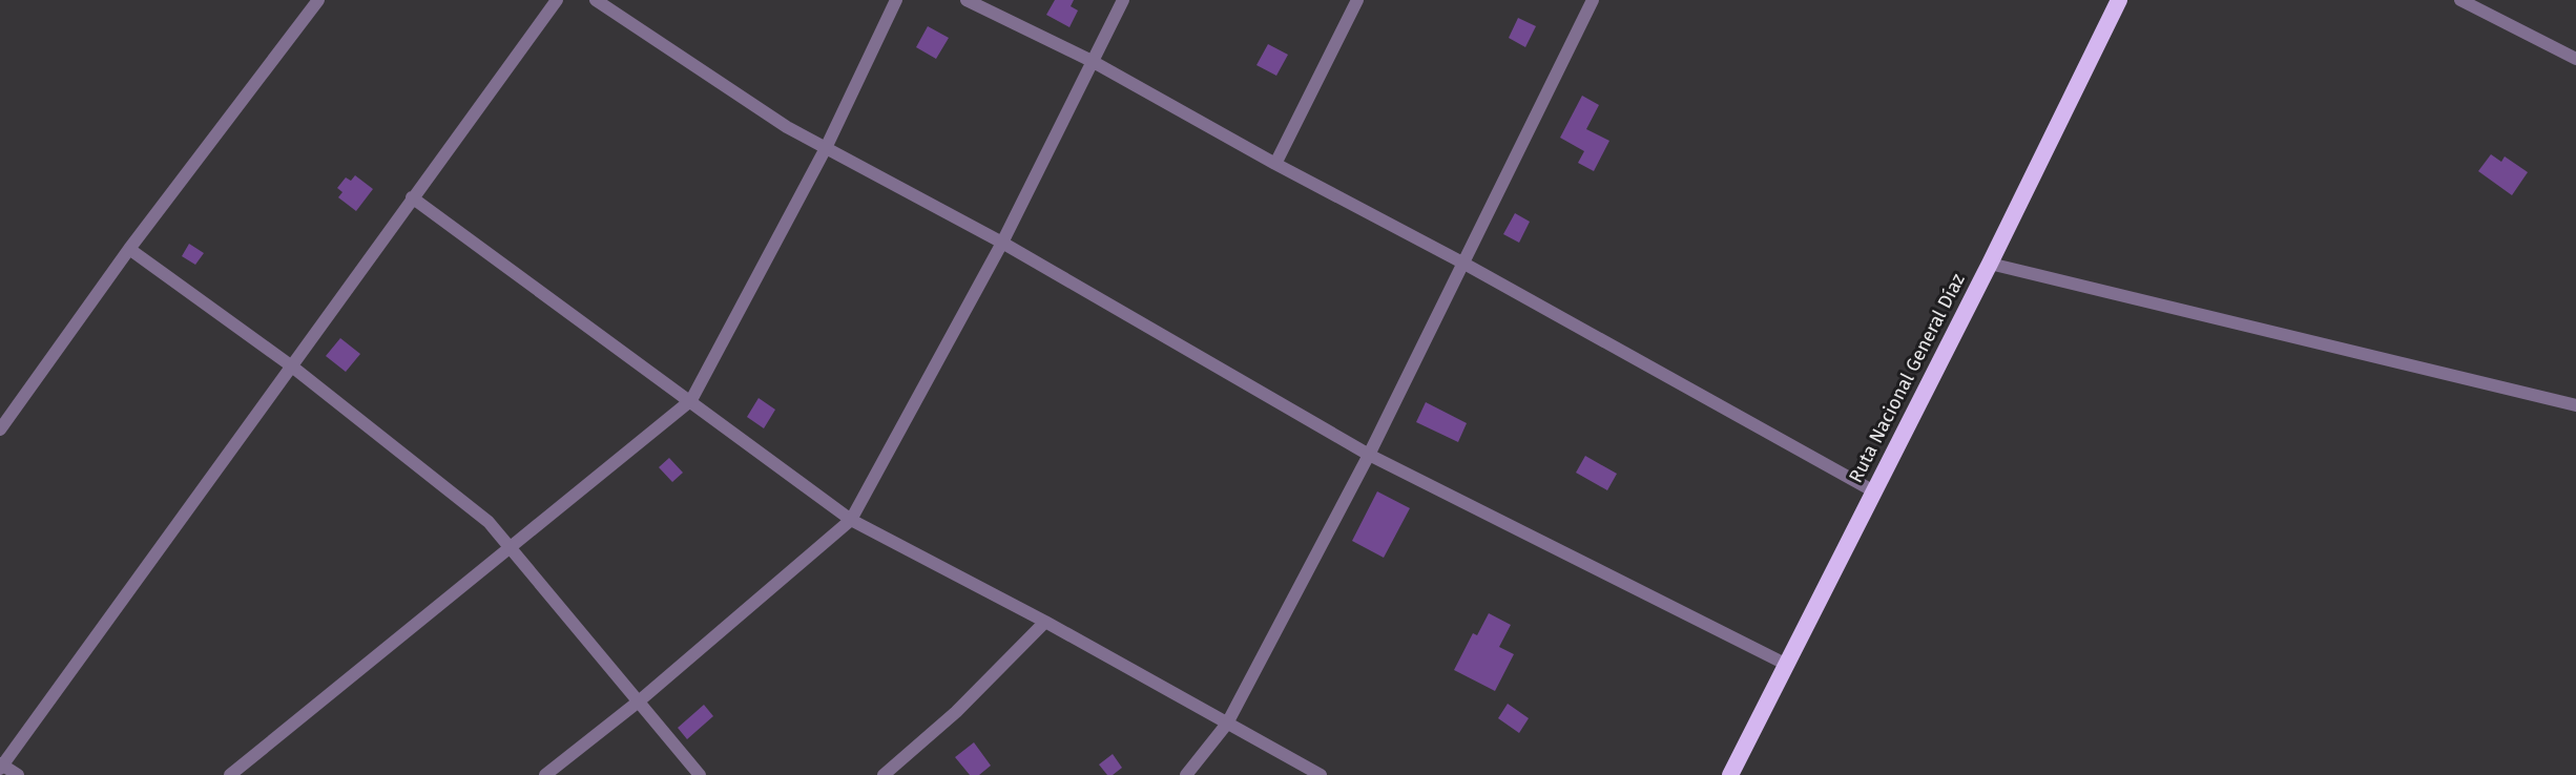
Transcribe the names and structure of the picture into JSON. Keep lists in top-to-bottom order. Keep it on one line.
{"streets":{"highway":["Ruta Nacional General Díaz"]}}
